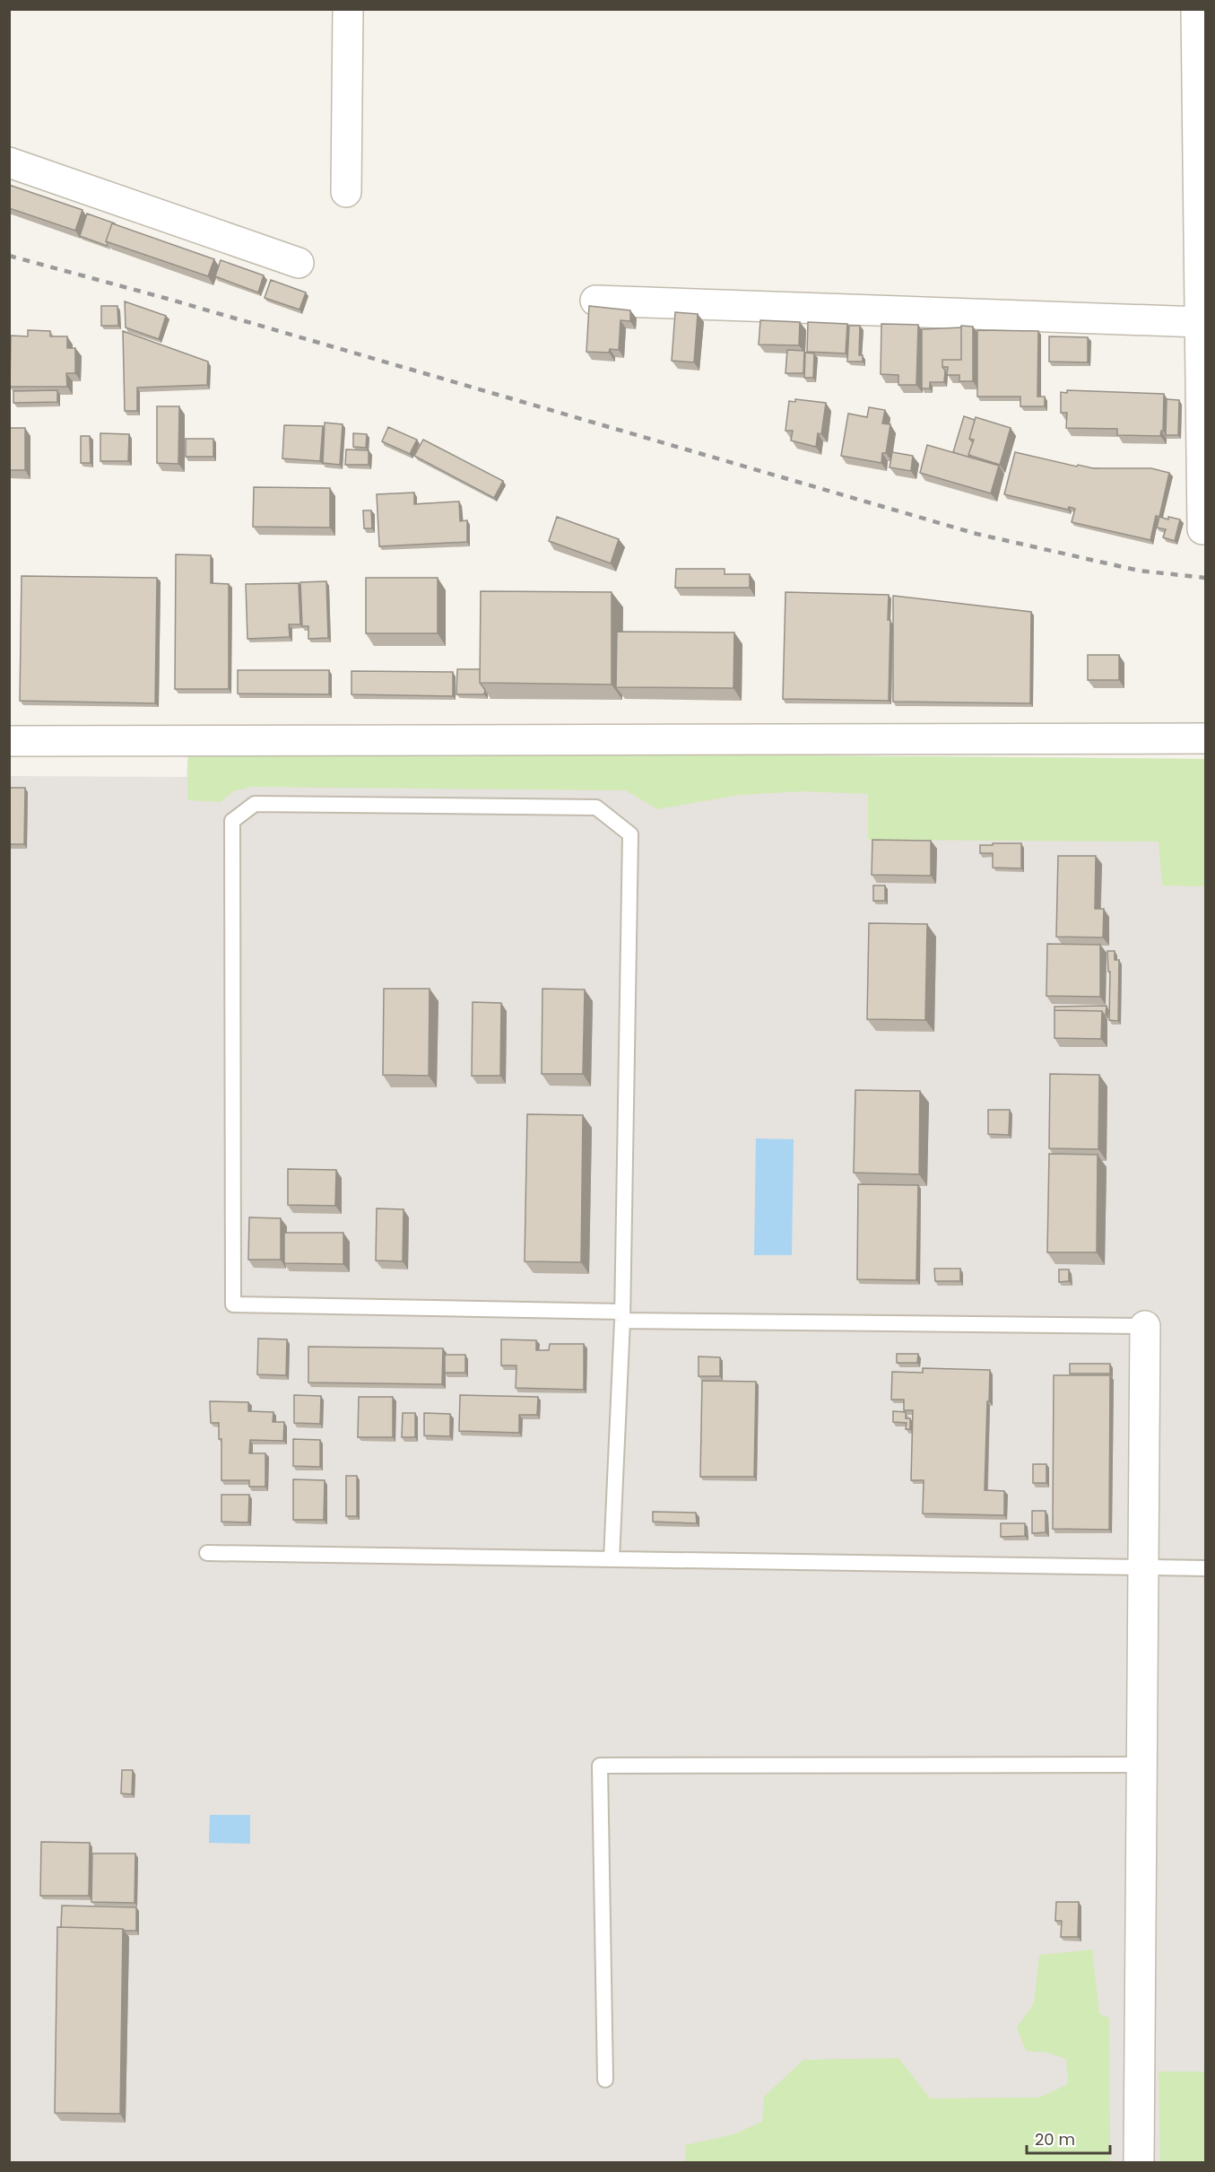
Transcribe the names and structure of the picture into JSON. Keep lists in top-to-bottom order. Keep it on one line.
{"scale_bar":"20 m"}
